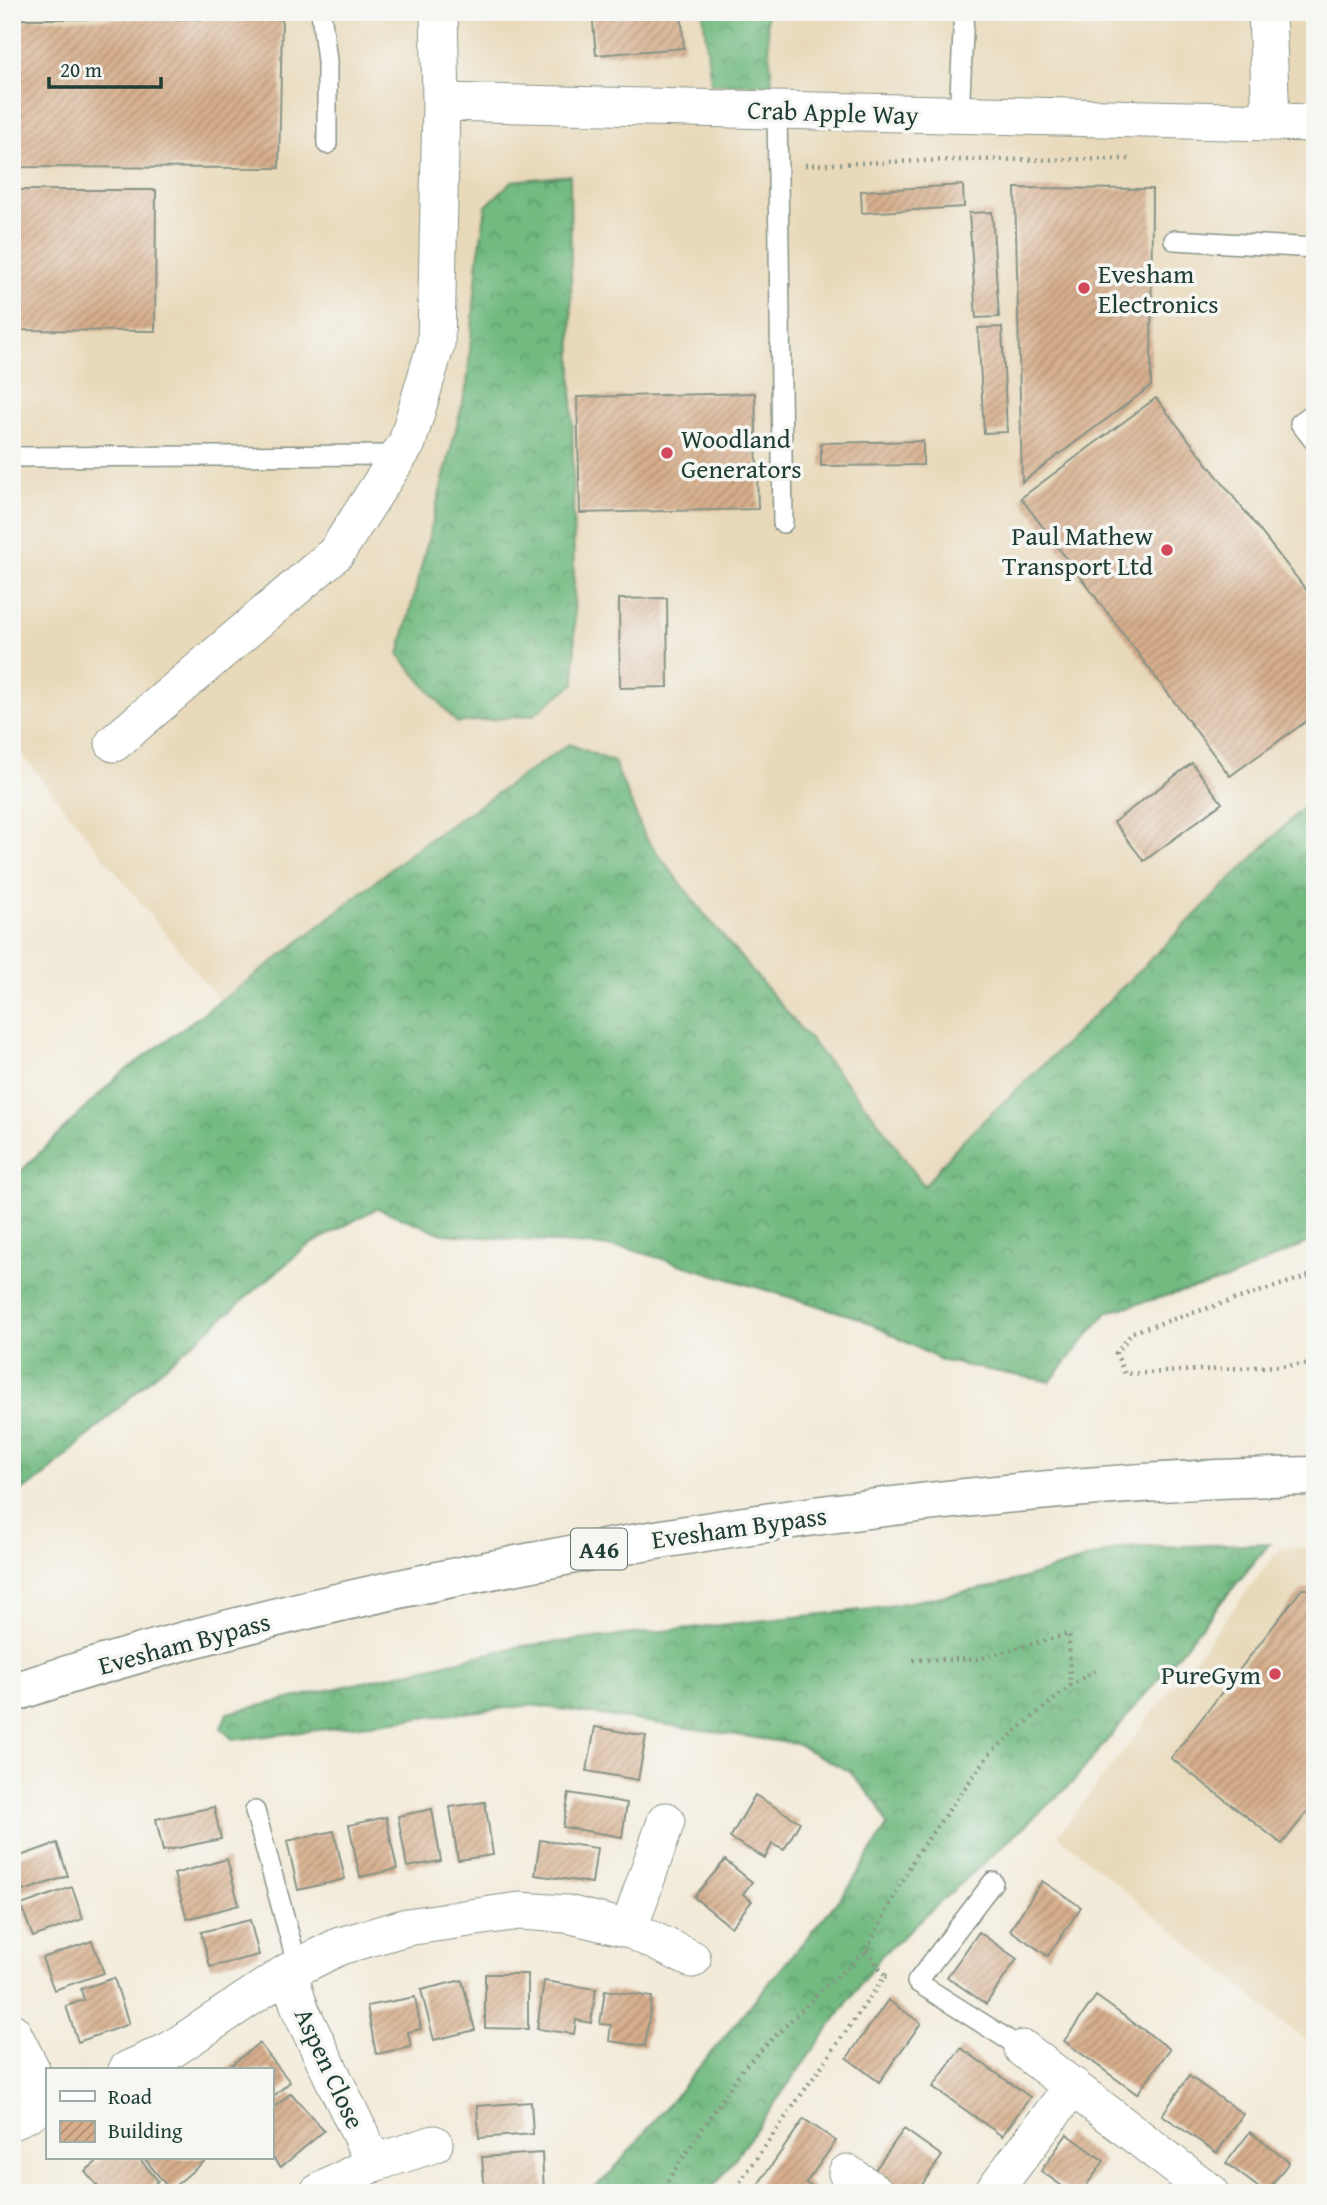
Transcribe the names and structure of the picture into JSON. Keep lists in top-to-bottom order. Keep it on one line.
{"streets":{"highway":["Evesham Bypass","A46"],"street":["Crab Apple Way","Aspen Close"]},"places":["Evesham Electronics","Woodland Generators","Paul Mathew Transport Ltd","PureGym"],"legend":["Road","Building"],"scale_bar":"20 m"}
